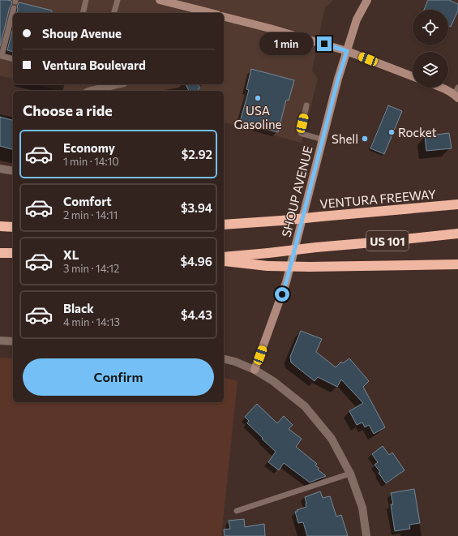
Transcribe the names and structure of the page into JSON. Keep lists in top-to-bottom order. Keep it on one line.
{"streets":{"highway":["VENTURA FREEWAY","US 101"],"main road":["SHOUP AVENUE"]},"places":["USA Gasoline","Rocket","Shell"],"page":{"banner":["Shoup Avenue","Ventura Boulevard"],"bubble":"1 min","heading":"Choose a ride","list":[{"name":"Economy","note":"1 min · 14:10","value":"$2.92"},{"name":"Comfort","note":"2 min · 14:11","value":"$3.94"},{"name":"XL","note":"3 min · 14:12","value":"$4.96"},{"name":"Black","note":"4 min · 14:13","value":"$4.43"}],"buttons":"Confirm"}}
